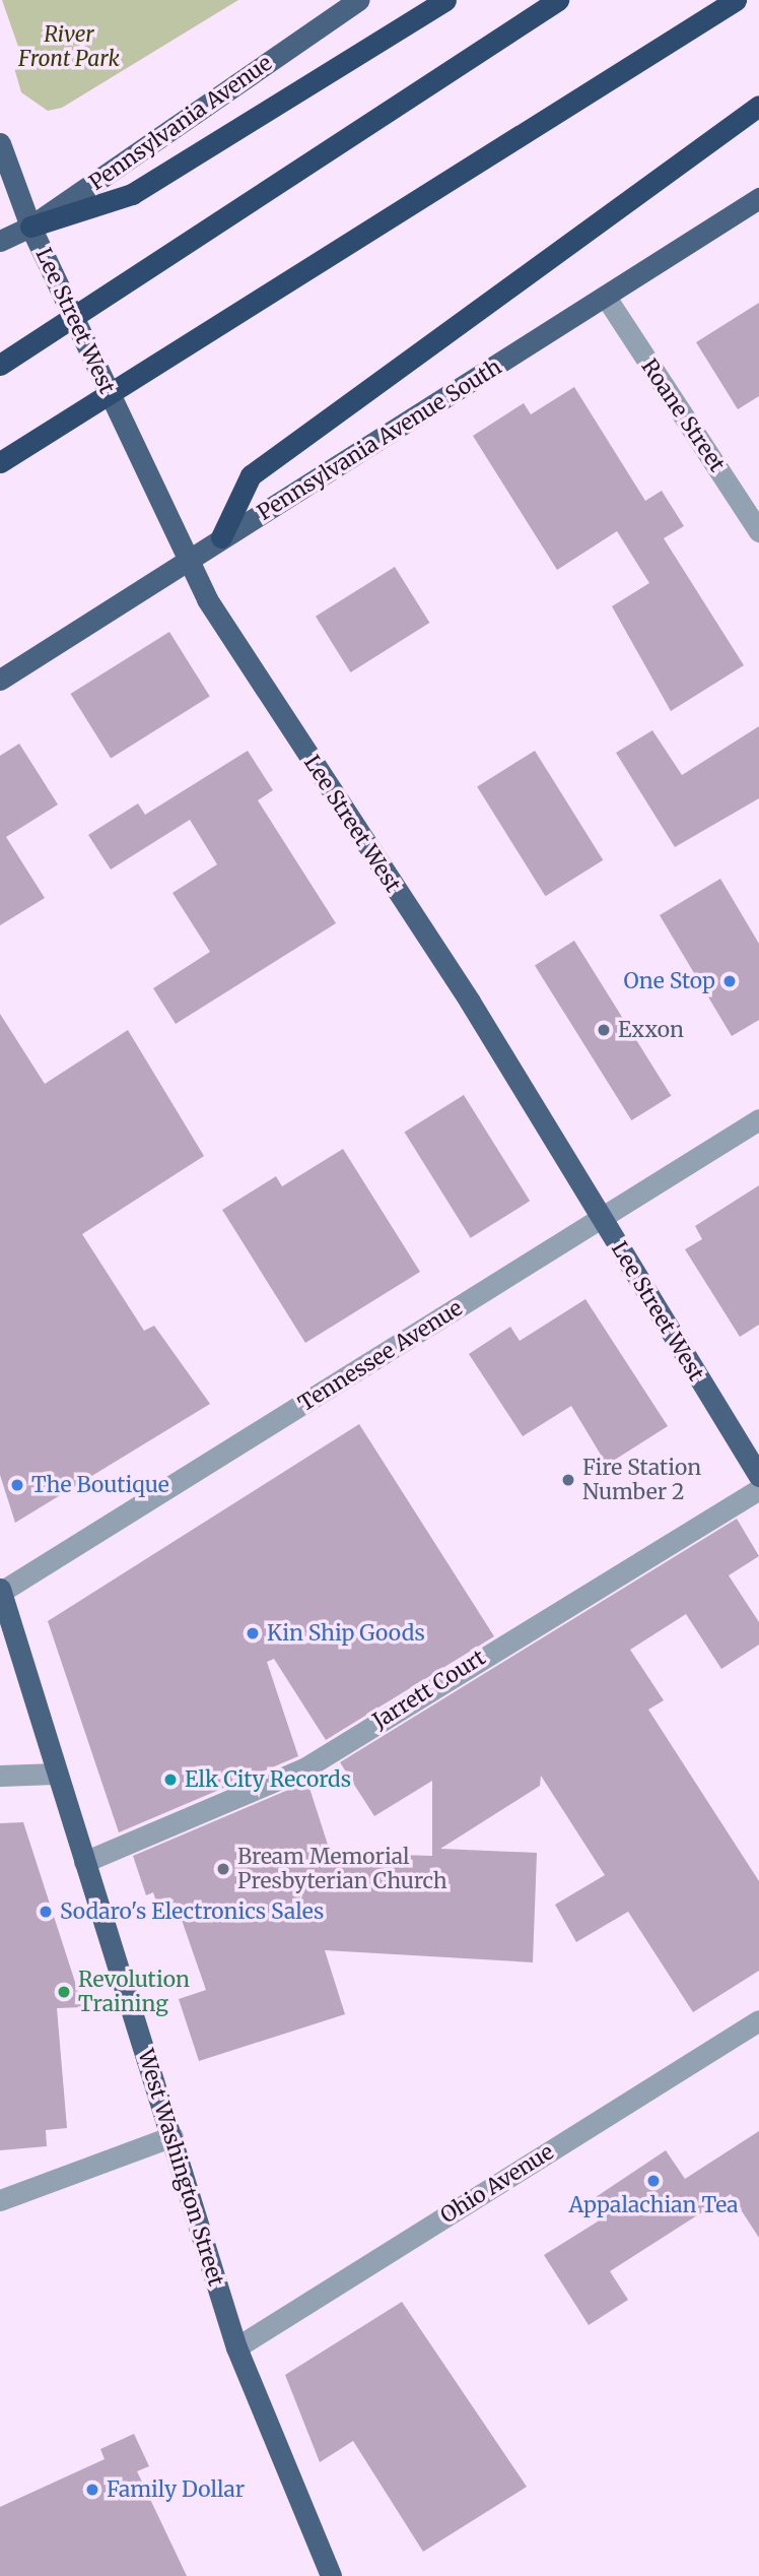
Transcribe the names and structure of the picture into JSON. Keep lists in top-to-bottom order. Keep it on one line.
{"streets":{"main road":["Pennsylvania Avenue","Lee Street West","Pennsylvania Avenue South","West Washington Street"],"street":["Roane Street","Tennessee Avenue","Jarrett Court","Ohio Avenue"]},"crossings":[["Pennsylvania Avenue","Lee Street West"],["Lee Street West","Pennsylvania Avenue South"],["Lee Street West","Tennessee Avenue"],["Roane Street","Pennsylvania Avenue South"],["Tennessee Avenue","West Washington Street"],["Jarrett Court","West Washington Street"],["West Washington Street","Ohio Avenue"]],"parks":["River Front Park"],"places":["One Stop","Exxon","Fire Station Number 2","The Boutique","Kin Ship Goods","Elk City Records","Bream Memorial Presbyterian Church","Sodaro's Electronics Sales","Revolution Training","Appalachian Tea","Family Dollar"]}
